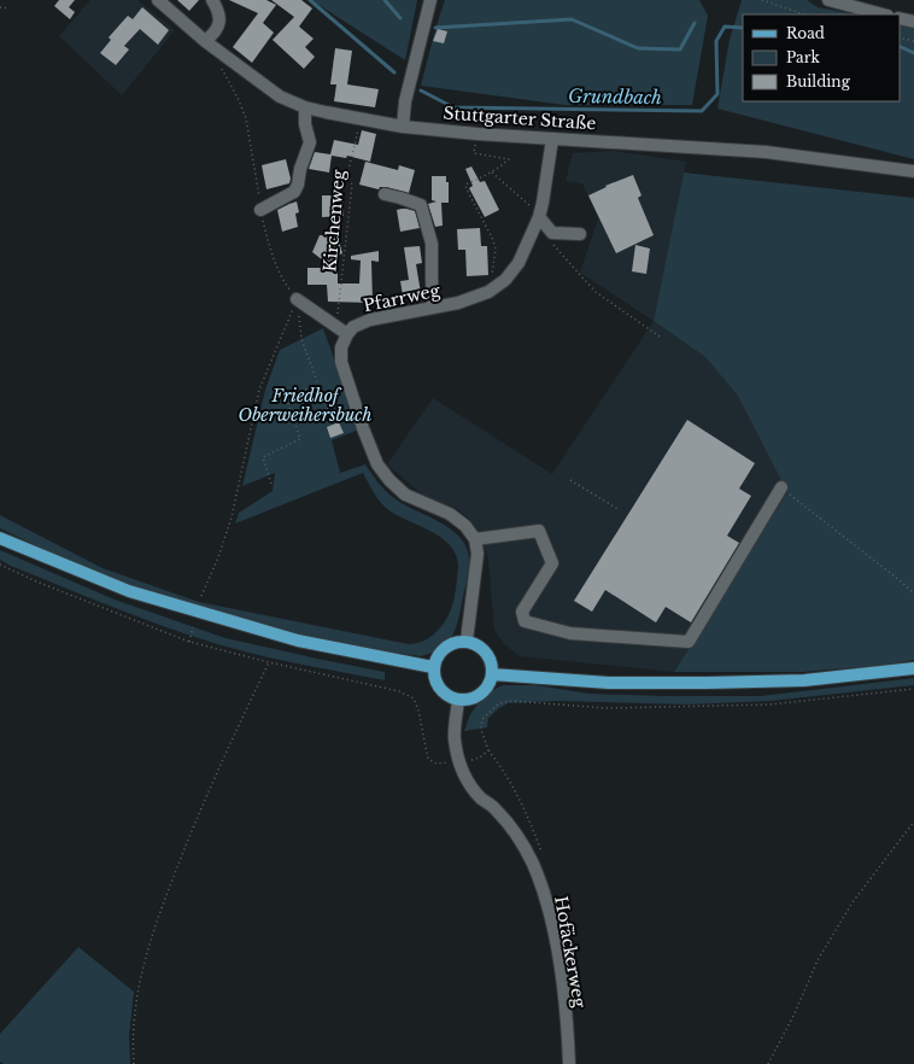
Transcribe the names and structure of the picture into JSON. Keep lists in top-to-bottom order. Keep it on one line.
{"streets":{"street":["Stuttgarter Straße","Pfarrweg","Hofäckerweg"],"path":["Kirchenweg"]},"crossings":[["Stuttgarter Straße","Kirchenweg"],["Stuttgarter Straße","Pfarrweg"]],"water":["Grundbach"],"parks":["Friedhof Oberweihersbuch"],"legend":["Road","Park","Building"]}
